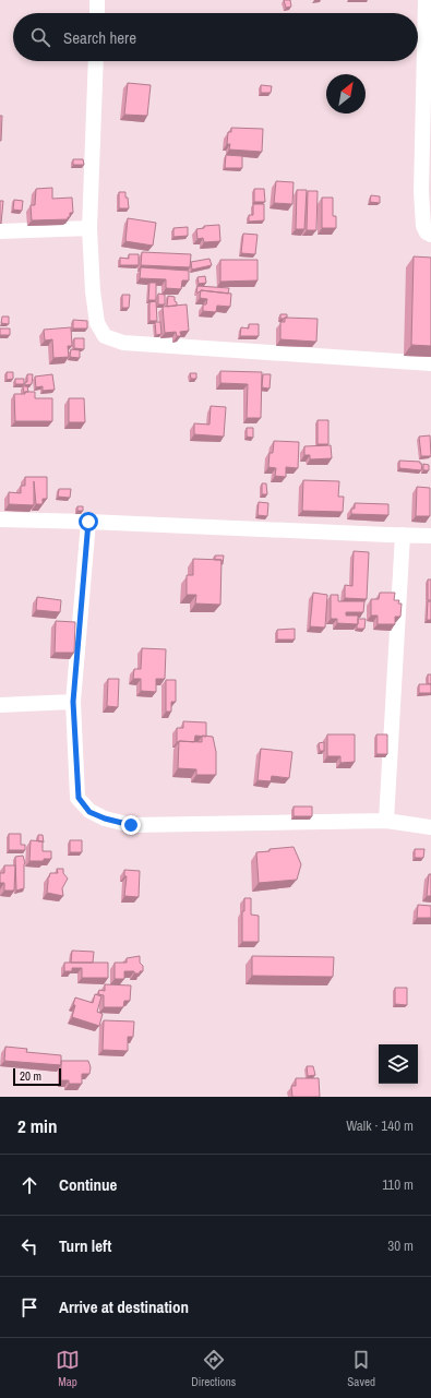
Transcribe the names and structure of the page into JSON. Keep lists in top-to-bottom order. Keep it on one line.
{"scale_bar":"20 m","north":"top right","page":{"search":"Search here","scale":"20 m","heading":["2 min","Walk · 140 m"],"list":[["Continue","110 m"],["Turn left","30 m"],"Arrive at destination"],"nav":["Map","Directions","Saved"]}}
